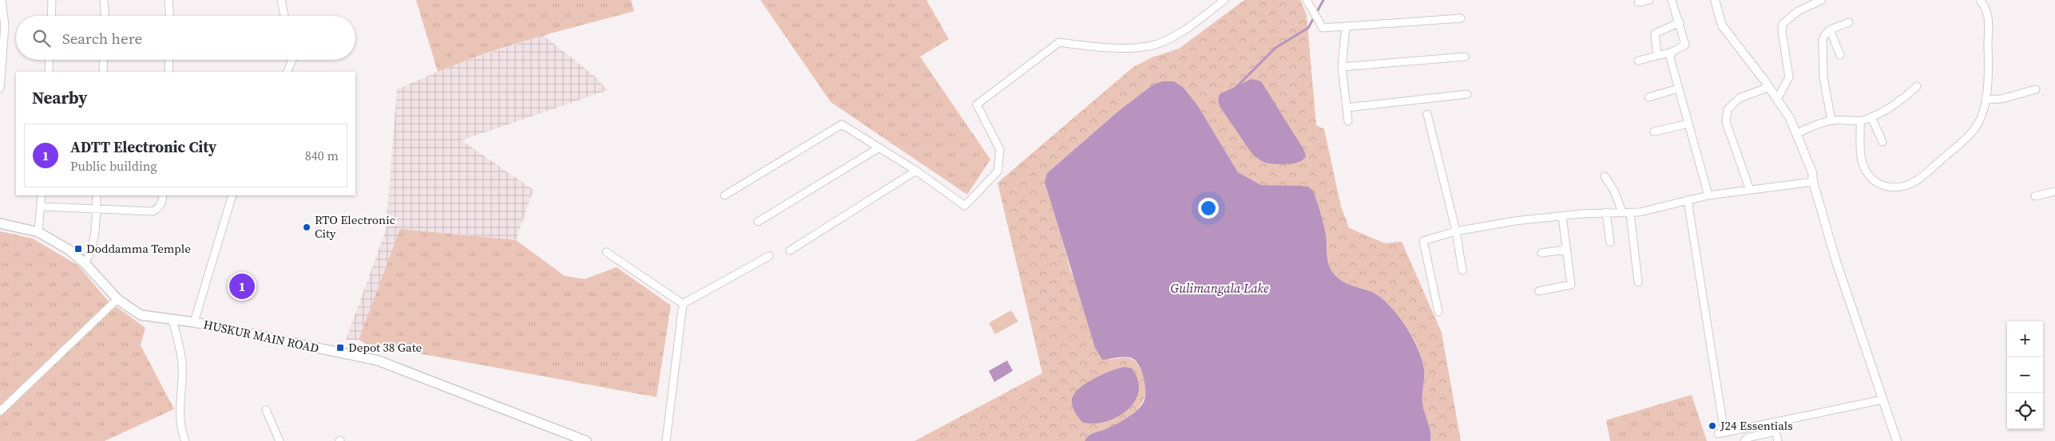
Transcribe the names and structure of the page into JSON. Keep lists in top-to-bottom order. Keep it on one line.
{"streets":{"main road":["HUSKUR MAIN ROAD"]},"water":["Gulimangala Lake"],"places":{"other":["RTO Electronic City","J24 Essentials"],"transit":["Doddamma Temple","Depot 38 Gate"]},"page":{"search":"Search here","heading":"Nearby","list":[{"mark":"1","name":"ADTT Electronic City","note":"Public building","value":"840 m"}],"pins":"1","map_buttons":["+","−"]}}
